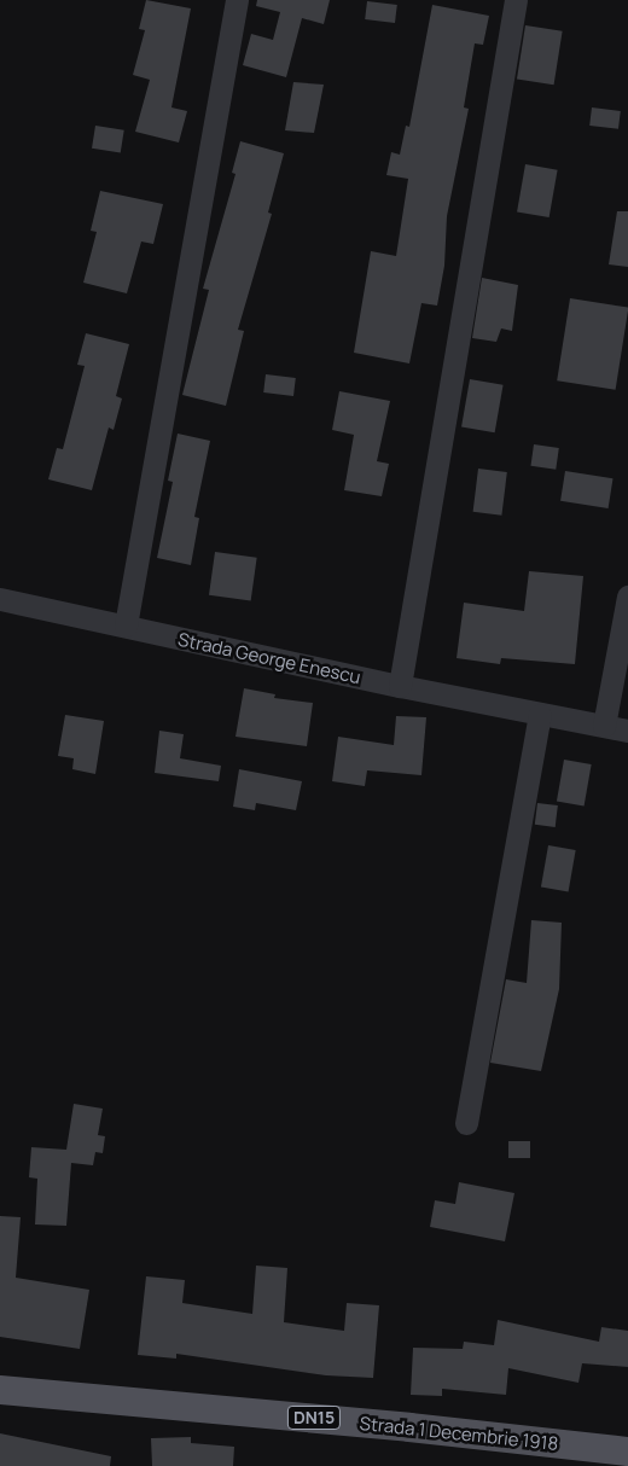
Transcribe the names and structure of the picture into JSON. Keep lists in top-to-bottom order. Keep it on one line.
{"streets":{"main road":["DN15","Strada 1 Decembrie 1918"],"street":["Strada George Enescu"]}}
